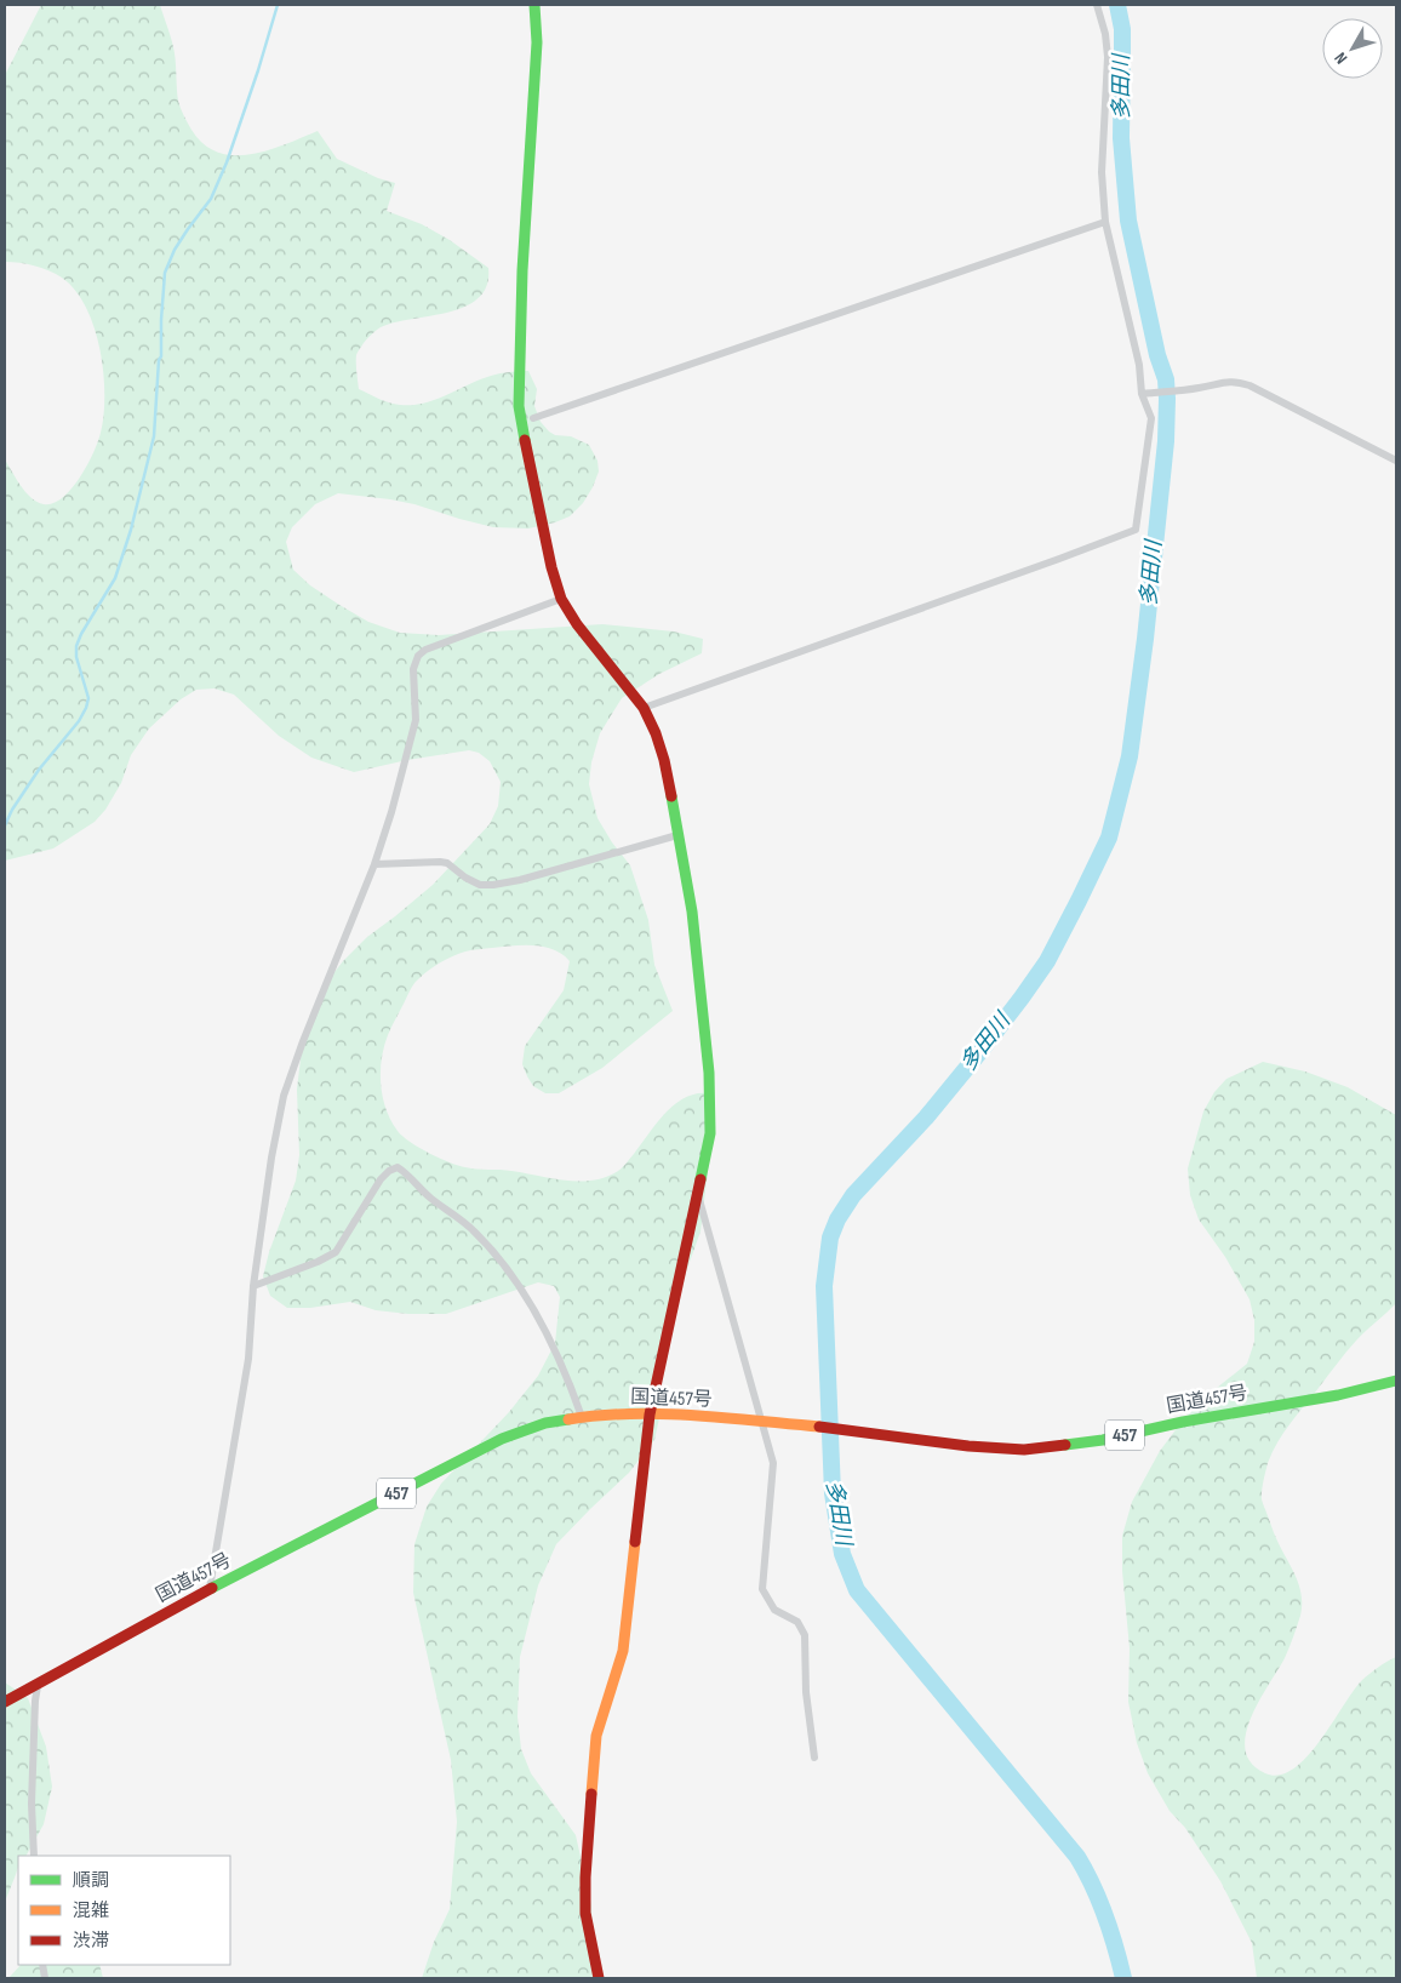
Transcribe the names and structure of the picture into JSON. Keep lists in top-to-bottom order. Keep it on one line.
{"streets":{"main road":["国道457号","457"]},"water":["多田川"],"legend":["順調","混雑","渋滞"],"north":"bottom left"}
